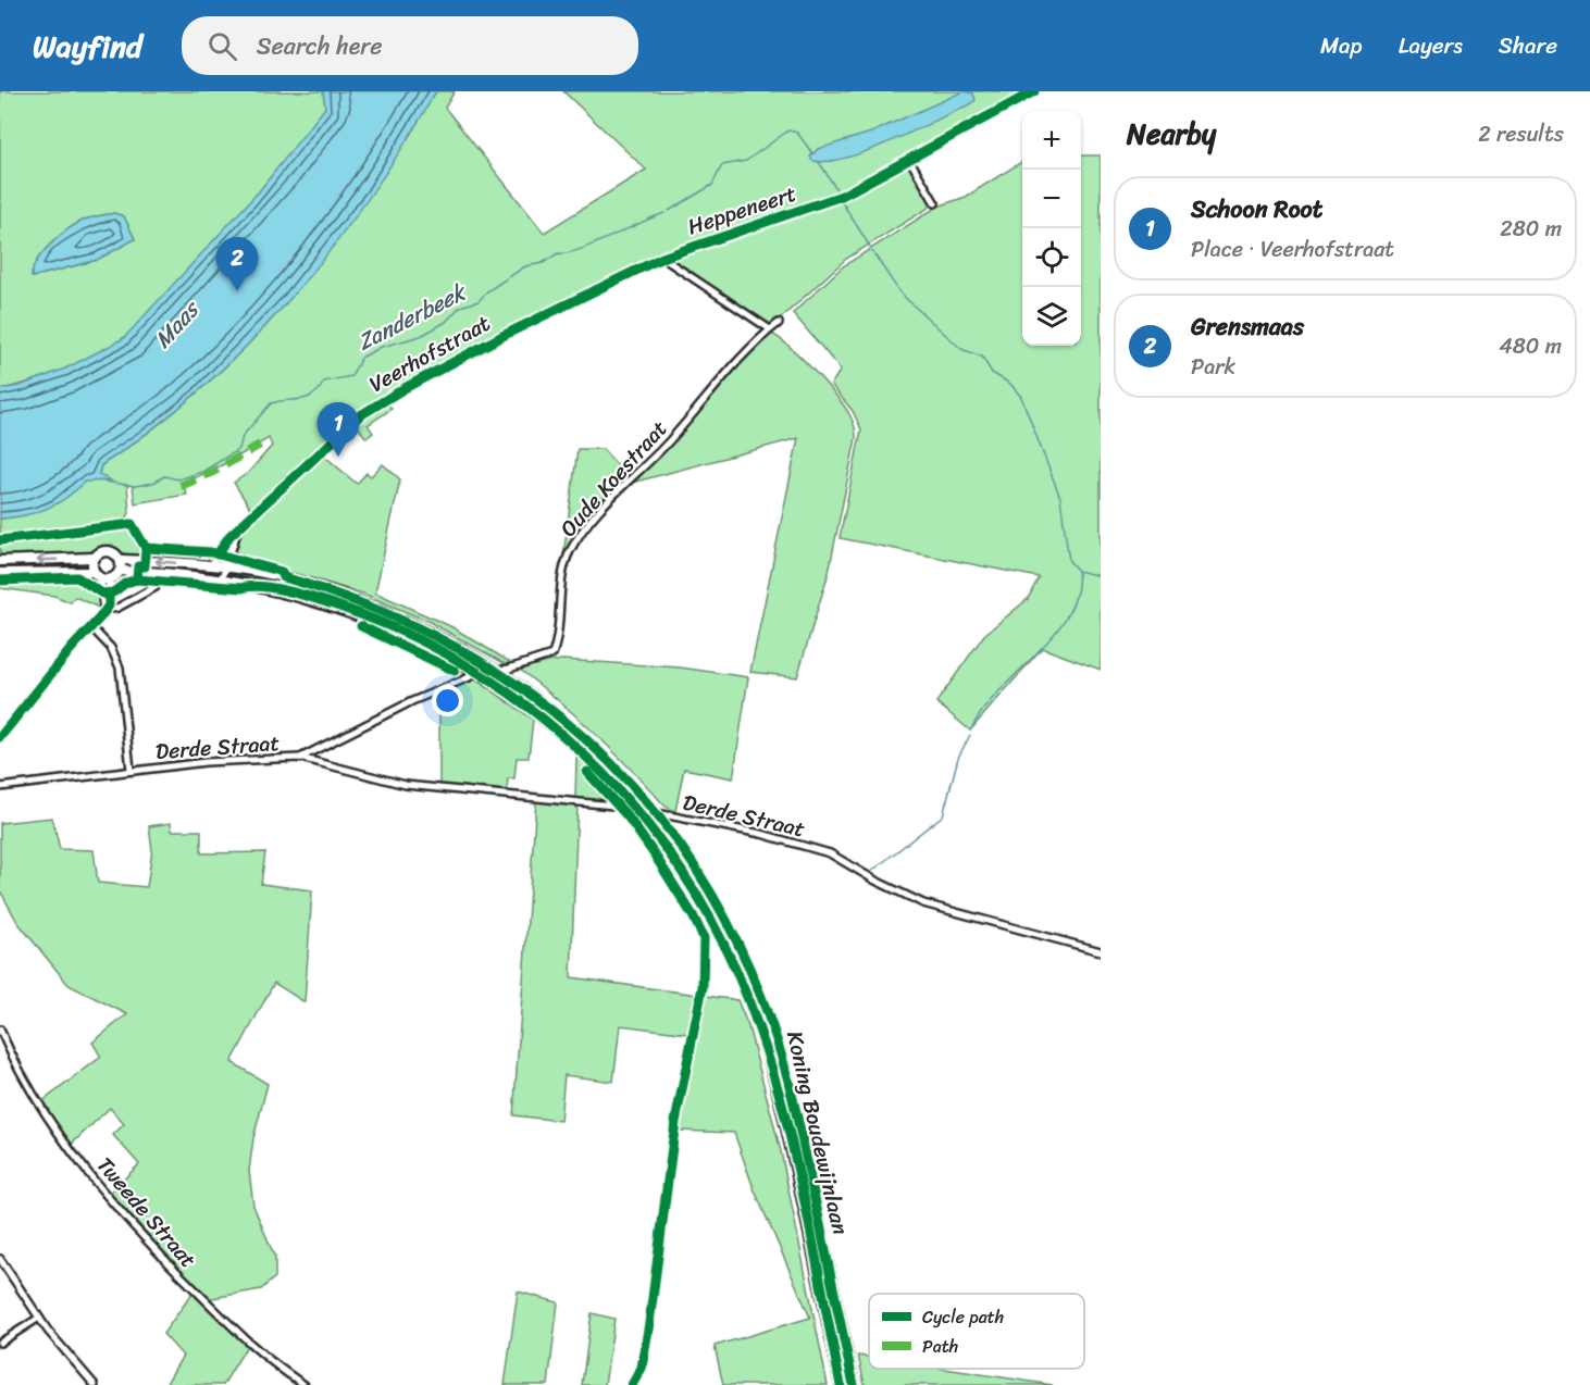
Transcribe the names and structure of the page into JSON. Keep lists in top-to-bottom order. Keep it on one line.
{"streets":{"main road":["Koning Boudewijnlaan"],"street":["Heppeneert","Veerhofstraat","Oude Koestraat","Derde Straat","Tweede Straat"]},"crossings":[["Heppeneert","Veerhofstraat"],["Veerhofstraat","Koning Boudewijnlaan"],["Oude Koestraat","Derde Straat"],["Oude Koestraat","Koning Boudewijnlaan"],["Derde Straat","Koning Boudewijnlaan"]],"water":["Zanderbeek","Maas"],"legend":["Cycle path","Path"],"page":{"header":"Wayfind","search":"Search here","nav":["Map","Layers","Share"],"heading":["Nearby","2 results"],"map_buttons":["+","−"],"list":[{"mark":"1","name":"Schoon Root","note":"Place · Veerhofstraat","value":"280 m"},{"mark":"2","name":"Grensmaas","note":"Park","value":"480 m"}],"pins":["2","1"]}}
